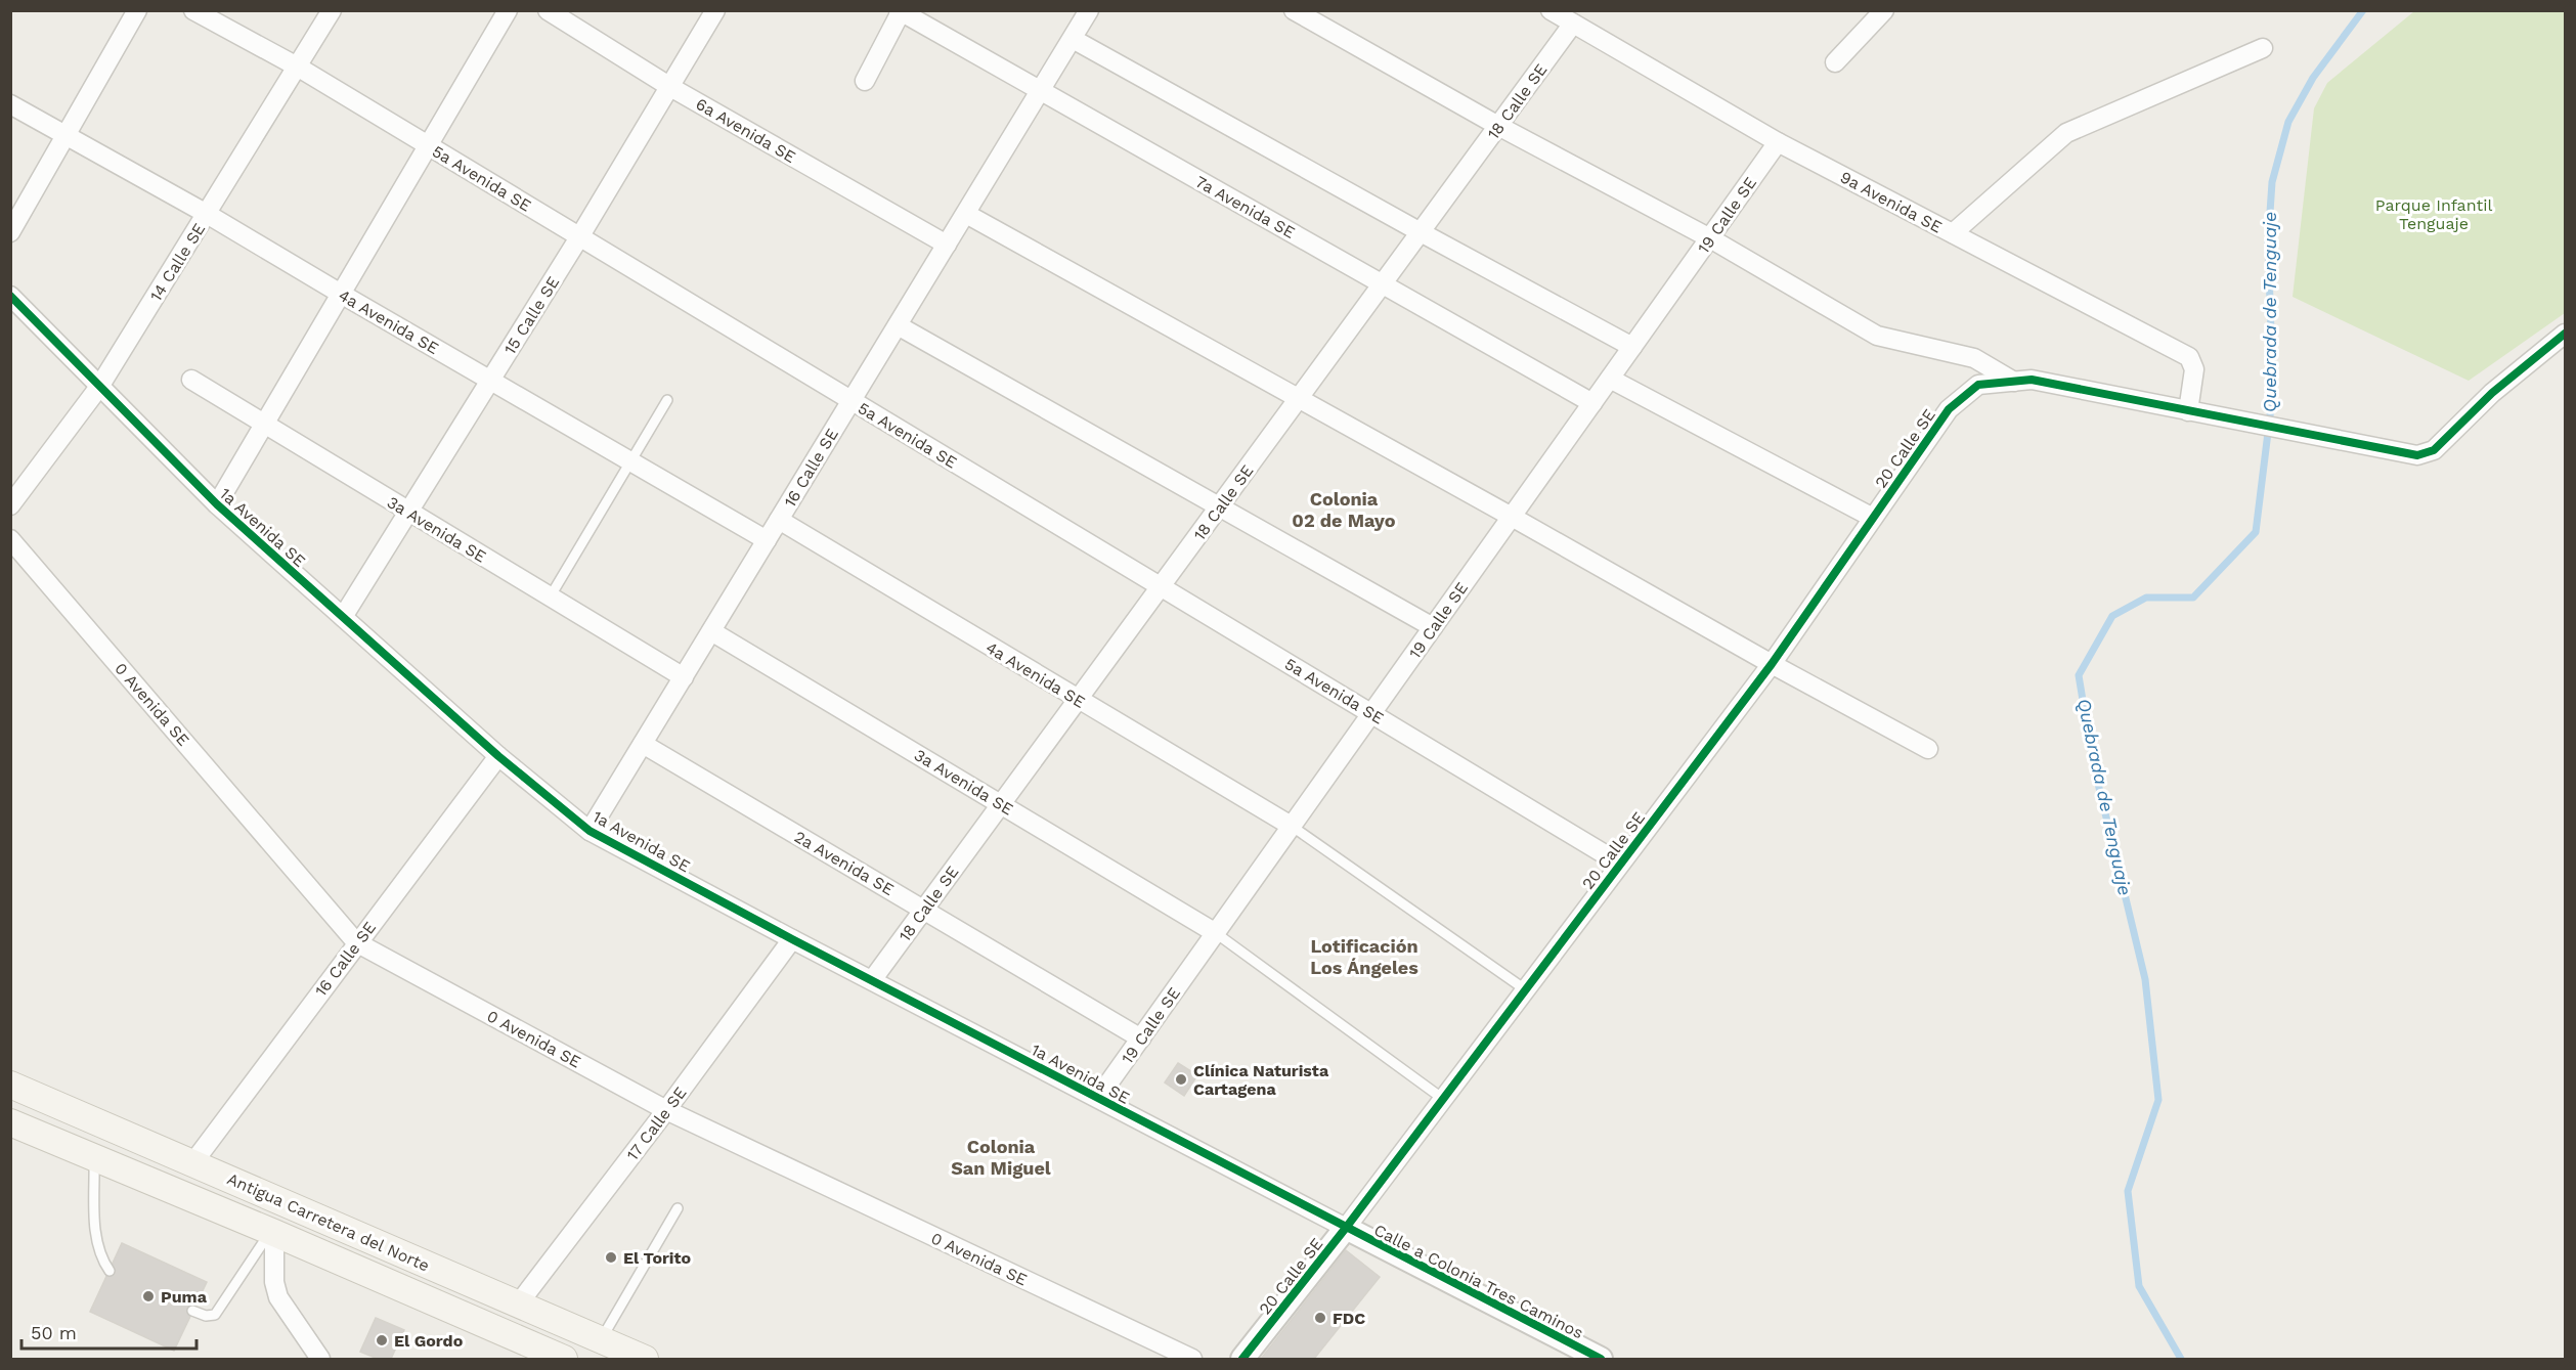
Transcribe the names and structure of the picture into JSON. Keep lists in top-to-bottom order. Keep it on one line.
{"streets":{"main road":["Antigua Carretera del Norte"],"street":["18 Calle SE","6a Avenida SE","5a Avenida SE","9a Avenida SE","7a Avenida SE","19 Calle SE","14 Calle SE","15 Calle SE","4a Avenida SE","20 Calle SE","16 Calle SE","1a Avenida SE","3a Avenida SE","0 Avenida SE","2a Avenida SE","17 Calle SE","Calle a Colonia Tres Caminos"]},"crossings":[["18 Calle SE","5a Avenida SE"],["18 Calle SE","9a Avenida SE"],["18 Calle SE","7a Avenida SE"],["18 Calle SE","4a Avenida SE"],["18 Calle SE","1a Avenida SE"],["18 Calle SE","3a Avenida SE"],["18 Calle SE","2a Avenida SE"],["6a Avenida SE","15 Calle SE"],["6a Avenida SE","16 Calle SE"],["5a Avenida SE","19 Calle SE"],["5a Avenida SE","14 Calle SE"],["5a Avenida SE","15 Calle SE"],["5a Avenida SE","20 Calle SE"],["5a Avenida SE","16 Calle SE"],["9a Avenida SE","19 Calle SE"],["9a Avenida SE","20 Calle SE"],["7a Avenida SE","19 Calle SE"],["7a Avenida SE","16 Calle SE"],["19 Calle SE","4a Avenida SE"],["19 Calle SE","1a Avenida SE"],["19 Calle SE","3a Avenida SE"],["19 Calle SE","2a Avenida SE"],["14 Calle SE","4a Avenida SE"],["14 Calle SE","1a Avenida SE"],["15 Calle SE","4a Avenida SE"],["15 Calle SE","1a Avenida SE"],["15 Calle SE","3a Avenida SE"],["4a Avenida SE","16 Calle SE"],["20 Calle SE","1a Avenida SE"],["20 Calle SE","Calle a Colonia Tres Caminos"],["16 Calle SE","1a Avenida SE"],["16 Calle SE","3a Avenida SE"],["16 Calle SE","0 Avenida SE"],["16 Calle SE","2a Avenida SE"],["16 Calle SE","Antigua Carretera del Norte"],["1a Avenida SE","17 Calle SE"],["1a Avenida SE","Calle a Colonia Tres Caminos"],["0 Avenida SE","17 Calle SE"],["17 Calle SE","Antigua Carretera del Norte"]],"districts":["Colonia 02 de Mayo","Lotificación Los Ángeles","Colonia San Miguel"],"water":["Quebrada de Tenguaje"],"parks":["Parque Infantil Tenguaje"],"places":["Clínica Naturista Cartagena","El Torito","Puma","FDC","El Gordo"],"scale_bar":"50 m"}
